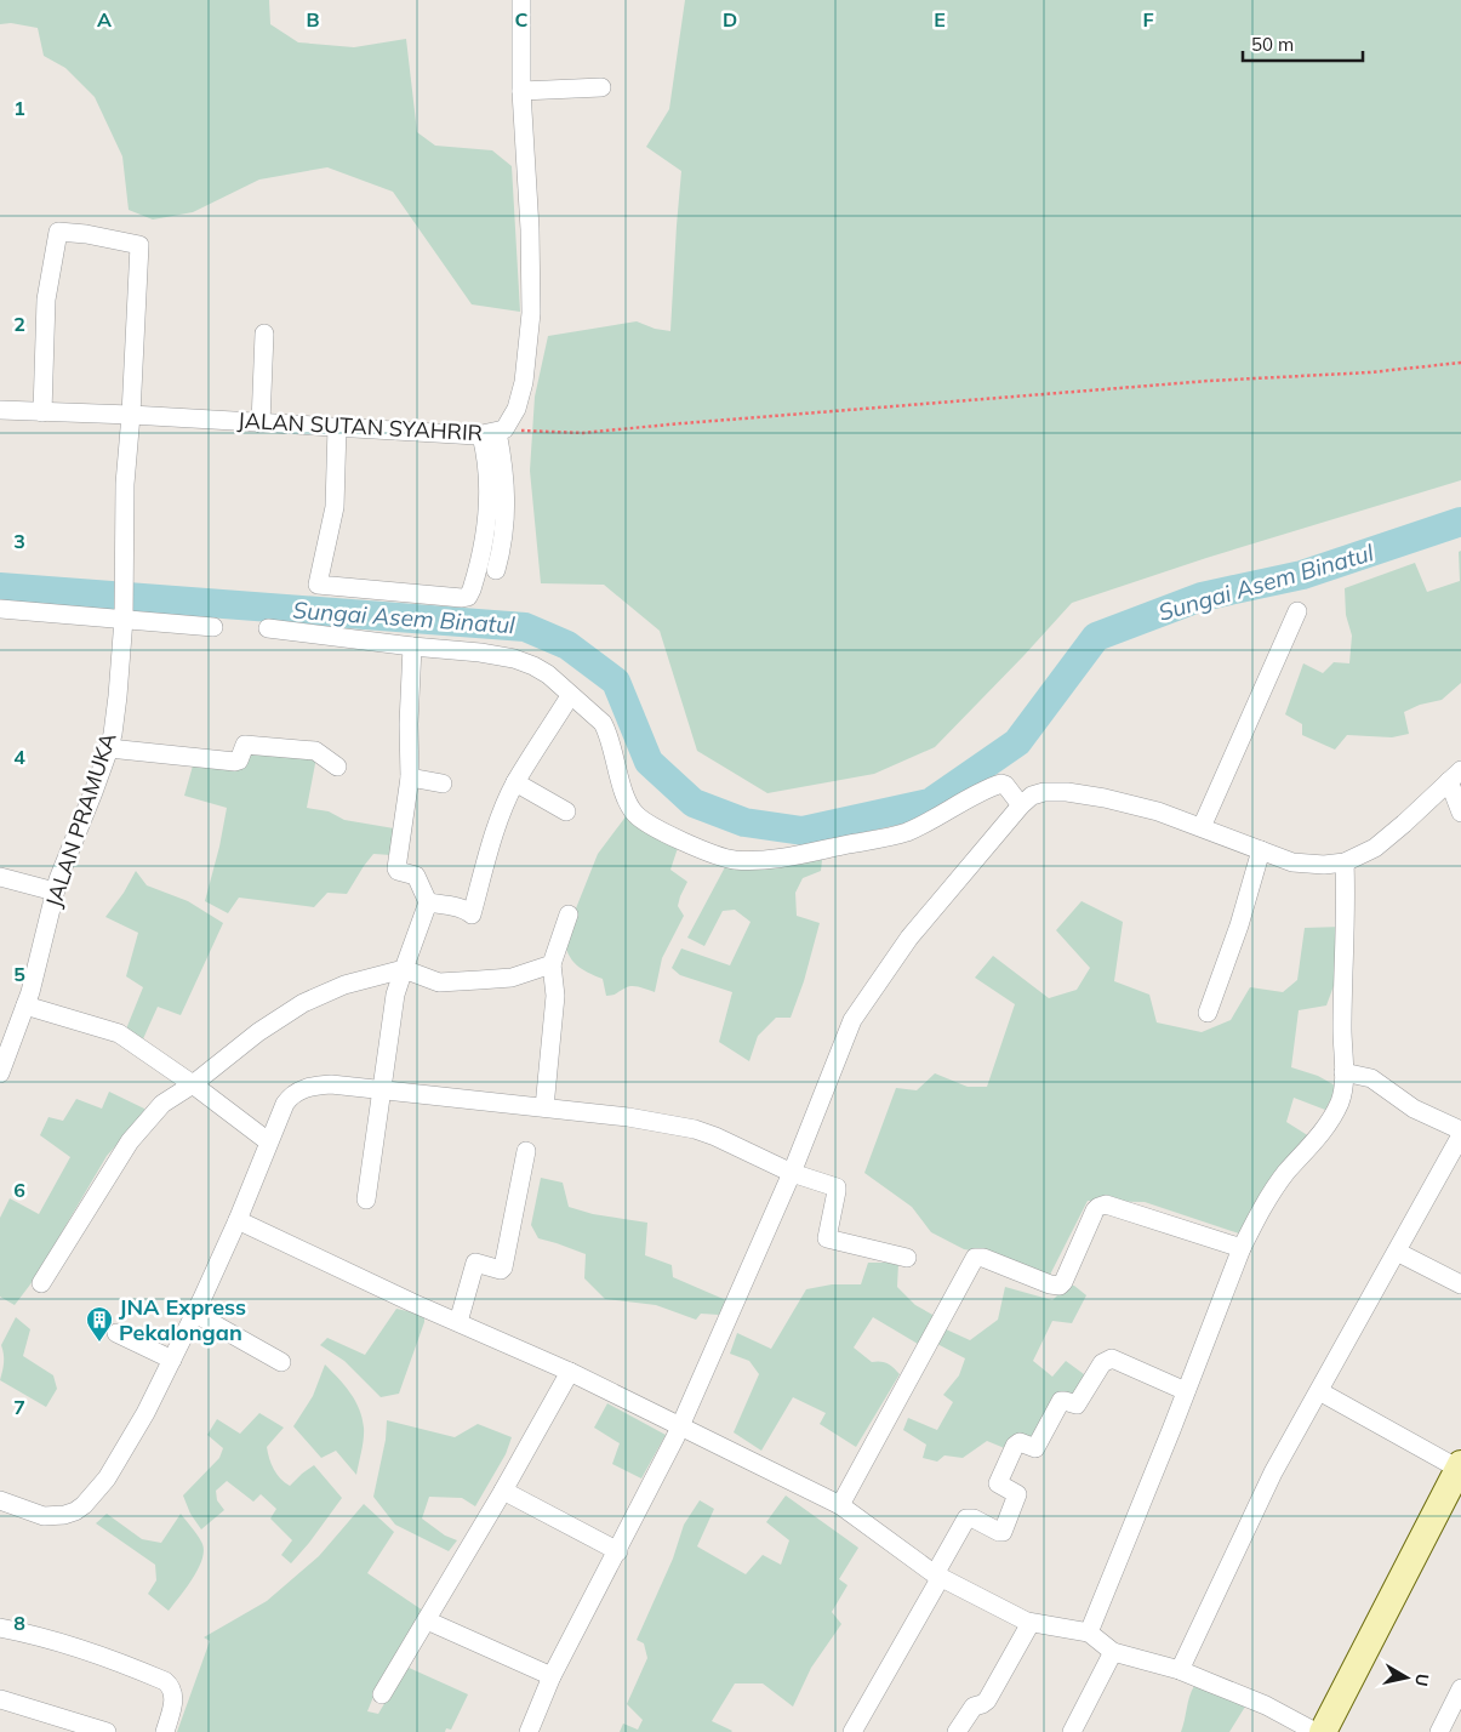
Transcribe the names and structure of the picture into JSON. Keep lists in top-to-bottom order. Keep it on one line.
{"streets":{"street":["JALAN SUTAN SYAHRIR","JALAN PRAMUKA"]},"crossings":[["JALAN SUTAN SYAHRIR","JALAN PRAMUKA"]],"water":["Sungai Asem Binatul"],"places":{"building":["JNA Express Pekalongan"]},"scale_bar":"50 m","north":"right","grid":{"columns":["A","B","C","D","E","F"],"rows":["1","2","3","4","5","6","7","8"]}}
